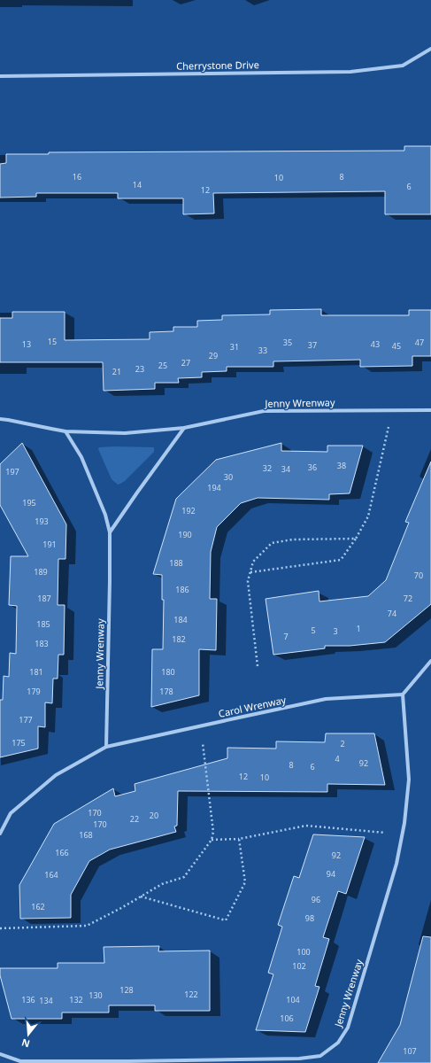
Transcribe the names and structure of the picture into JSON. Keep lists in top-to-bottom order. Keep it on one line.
{"streets":{"street":["Cherrystone Drive","Jenny Wrenway","Carol Wrenway"]},"crossings":[["Jenny Wrenway","Carol Wrenway"]],"house_numbers":["16","8","10","14","6","12","15","35","47","13","43","37","45","31","33","29","27","25","23","21","38","36","32","34","197","30","194","195","192","193","190","191","188","189","70","186","187","72","74","184","185","1","5","3","7","182","183","181","180","179","178","177","175","2","4","92","8","6","12","10","170","20","22","170","168","166","92","94","164","96","162","98","100","102","128","122","130","136","132","104","134","106","107"],"north":"bottom"}
